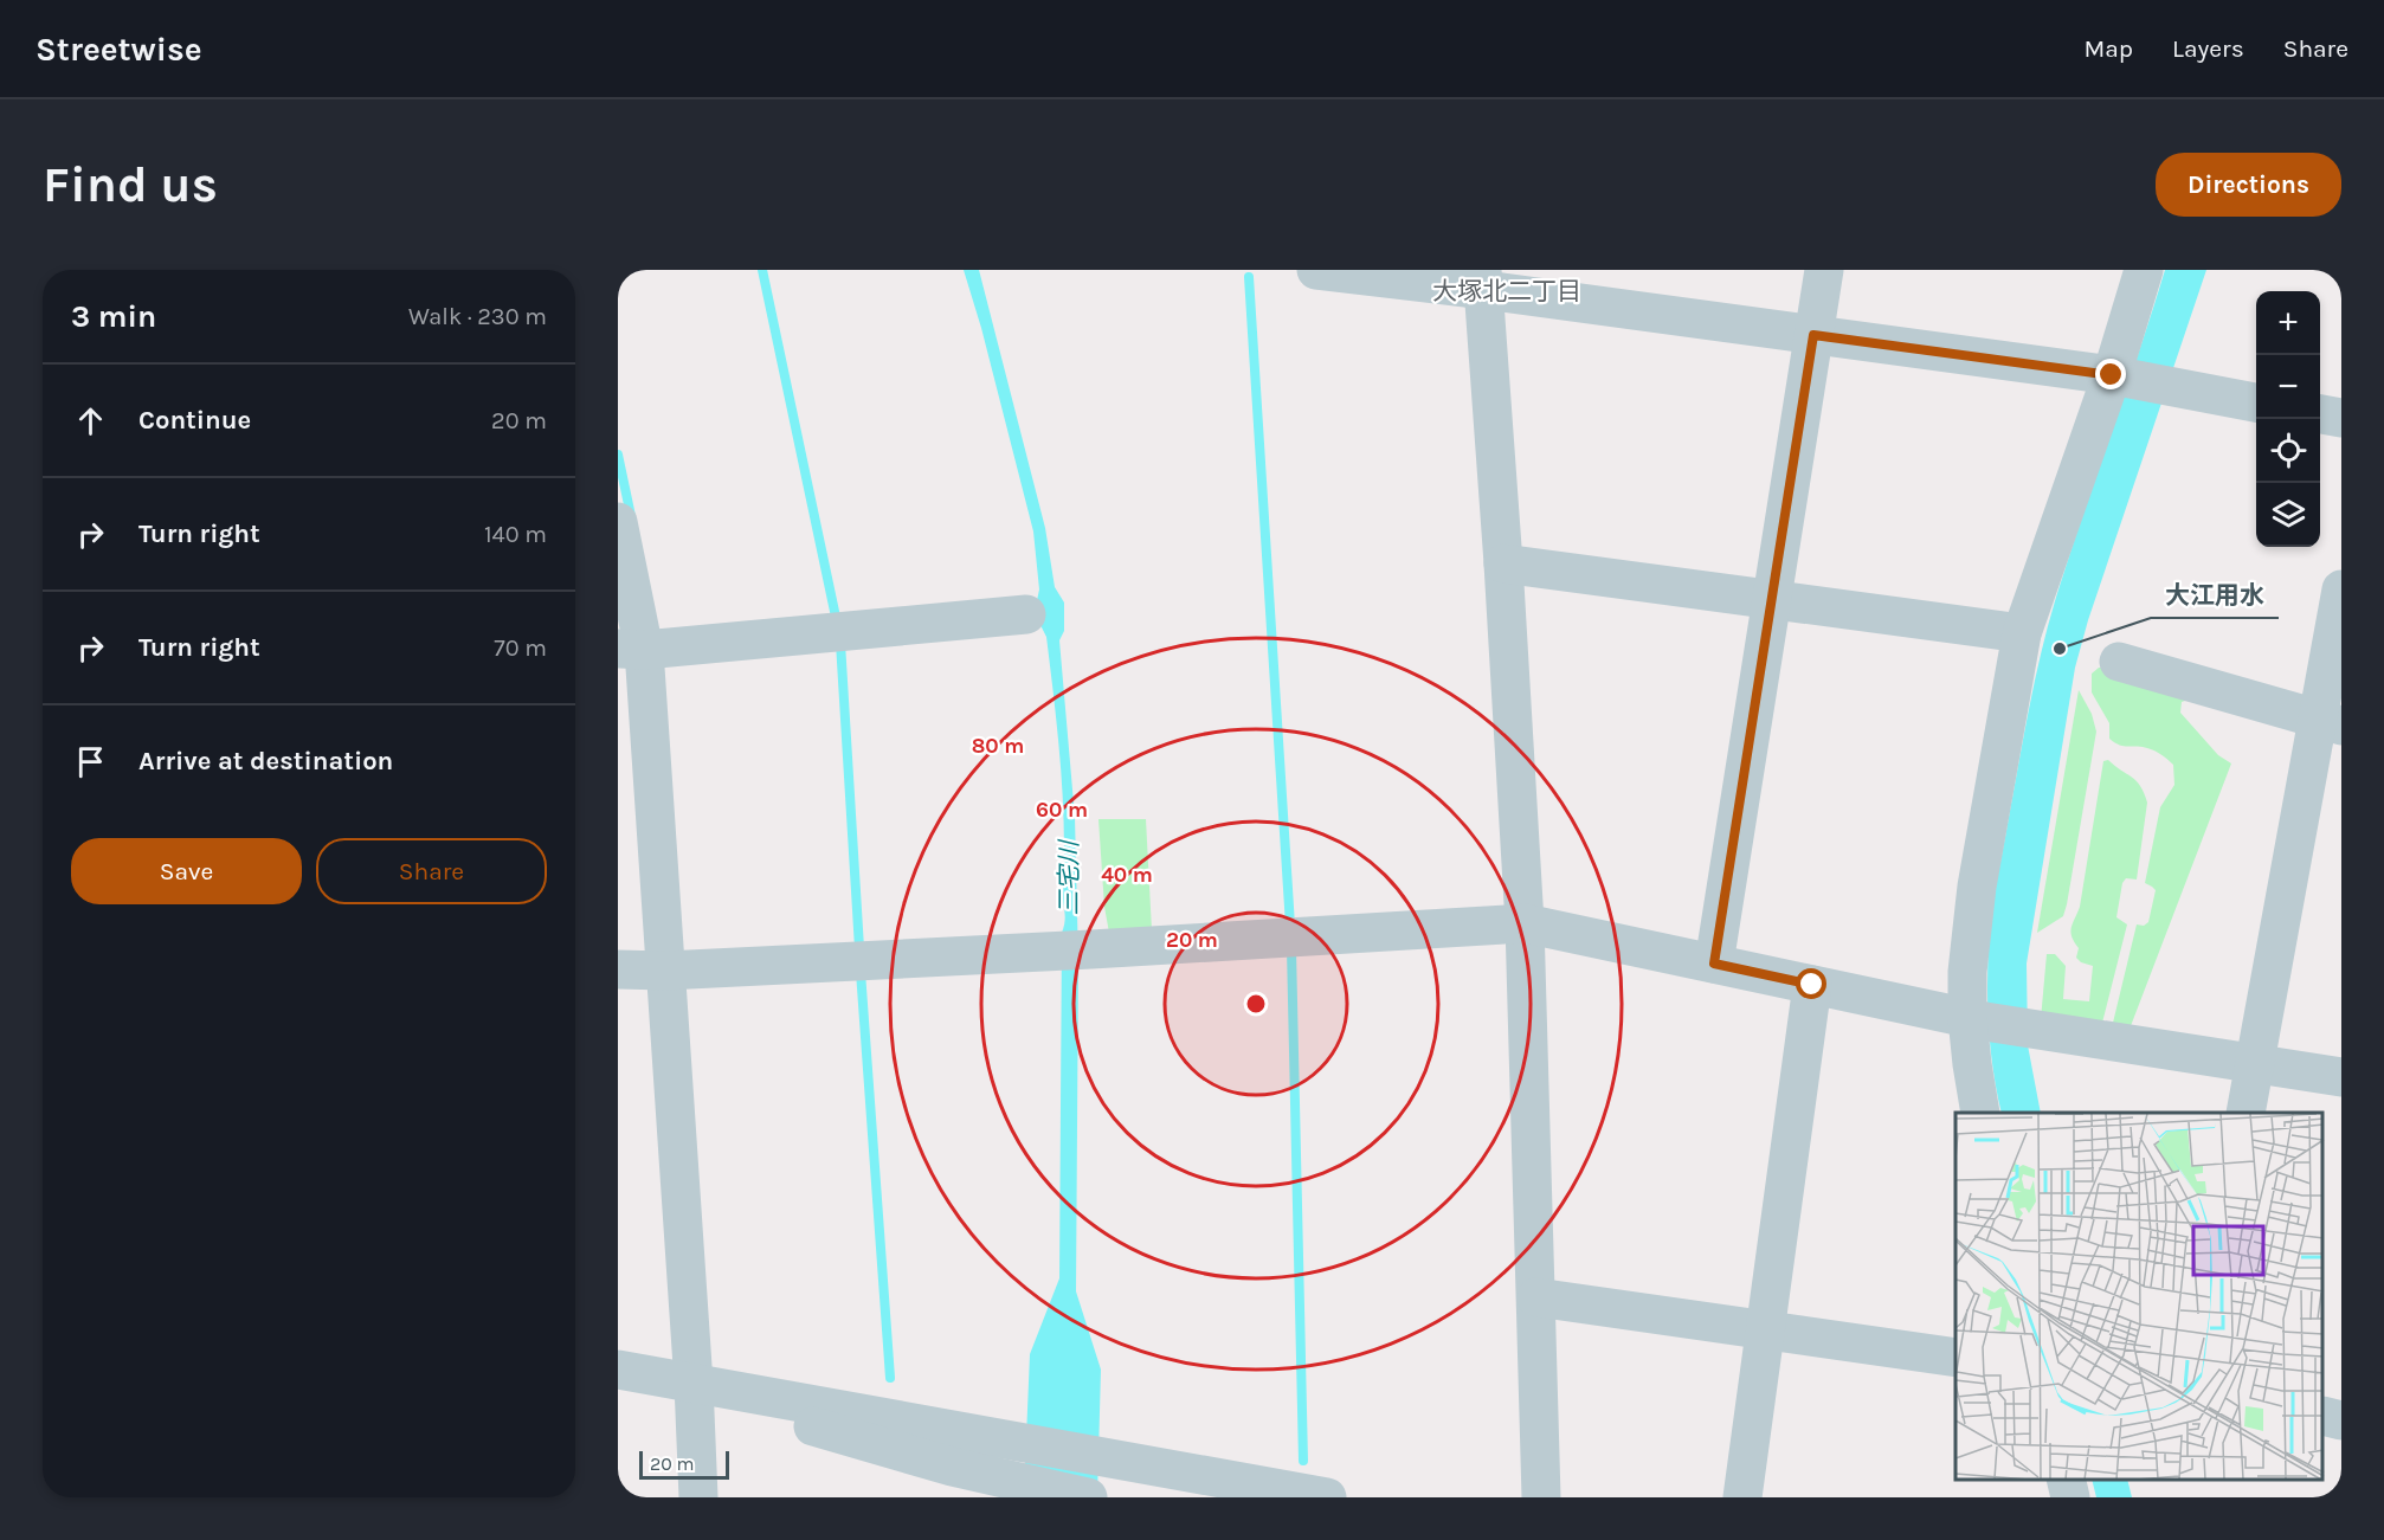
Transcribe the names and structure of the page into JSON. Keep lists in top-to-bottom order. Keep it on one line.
{"districts":["大塚北二丁目"],"water":["三宅川"],"places":["大江用水"],"scale_bar":"20 m","page":{"header":"Streetwise","nav":["Map","Layers","Share"],"buttons":["Directions",["Save","Share"]],"title":"Find us","heading":["3 min","Walk · 230 m"],"map_buttons":["+","−"],"list":[["Continue","20 m"],["Turn right","140 m"],["Turn right","70 m"],"Arrive at destination"],"scale":"20 m"},"rings":["80 m","60 m","40 m","20 m"]}
